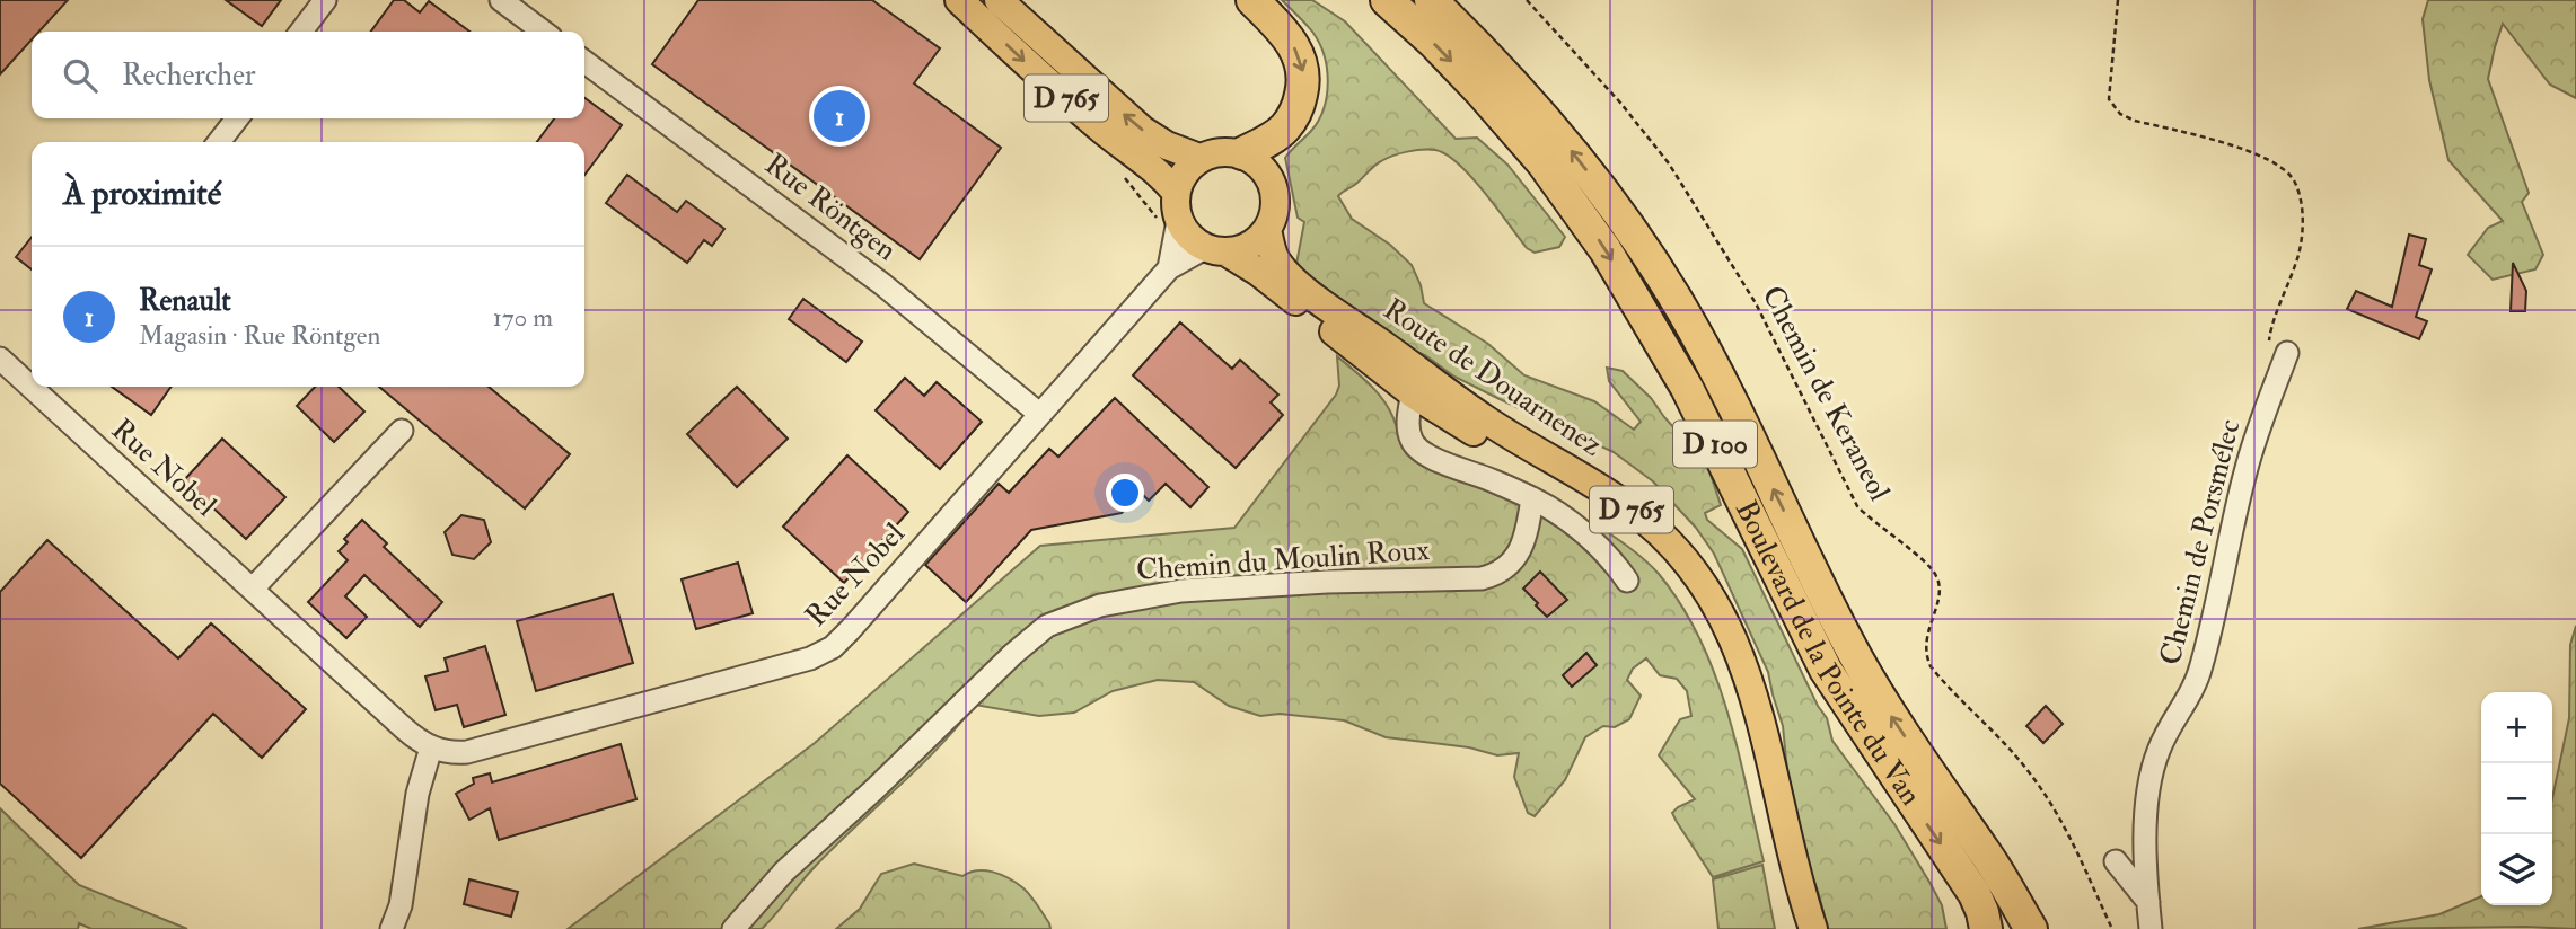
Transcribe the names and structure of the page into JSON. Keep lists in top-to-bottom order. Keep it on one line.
{"streets":{"highway":["D 100","Boulevard de la Pointe du Van"],"main road":["D 765","Route de Douarnenez"],"street":["Rue Röntgen","Rue Nobel","Chemin de Porsmélec","Chemin du Moulin Roux"],"path":["Chemin de Keraneol"]},"crossings":[["D 765","Route de Douarnenez"],["D 765","Rue Nobel"],["Rue Röntgen","Rue Nobel"],["Route de Douarnenez","Rue Nobel"]],"page":{"search":"Rechercher","pins":"1","heading":"À proximité","list":[{"mark":"1","name":"Renault","note":"Magasin · Rue Röntgen","value":"170 m"}],"map_buttons":["+","−"]}}
